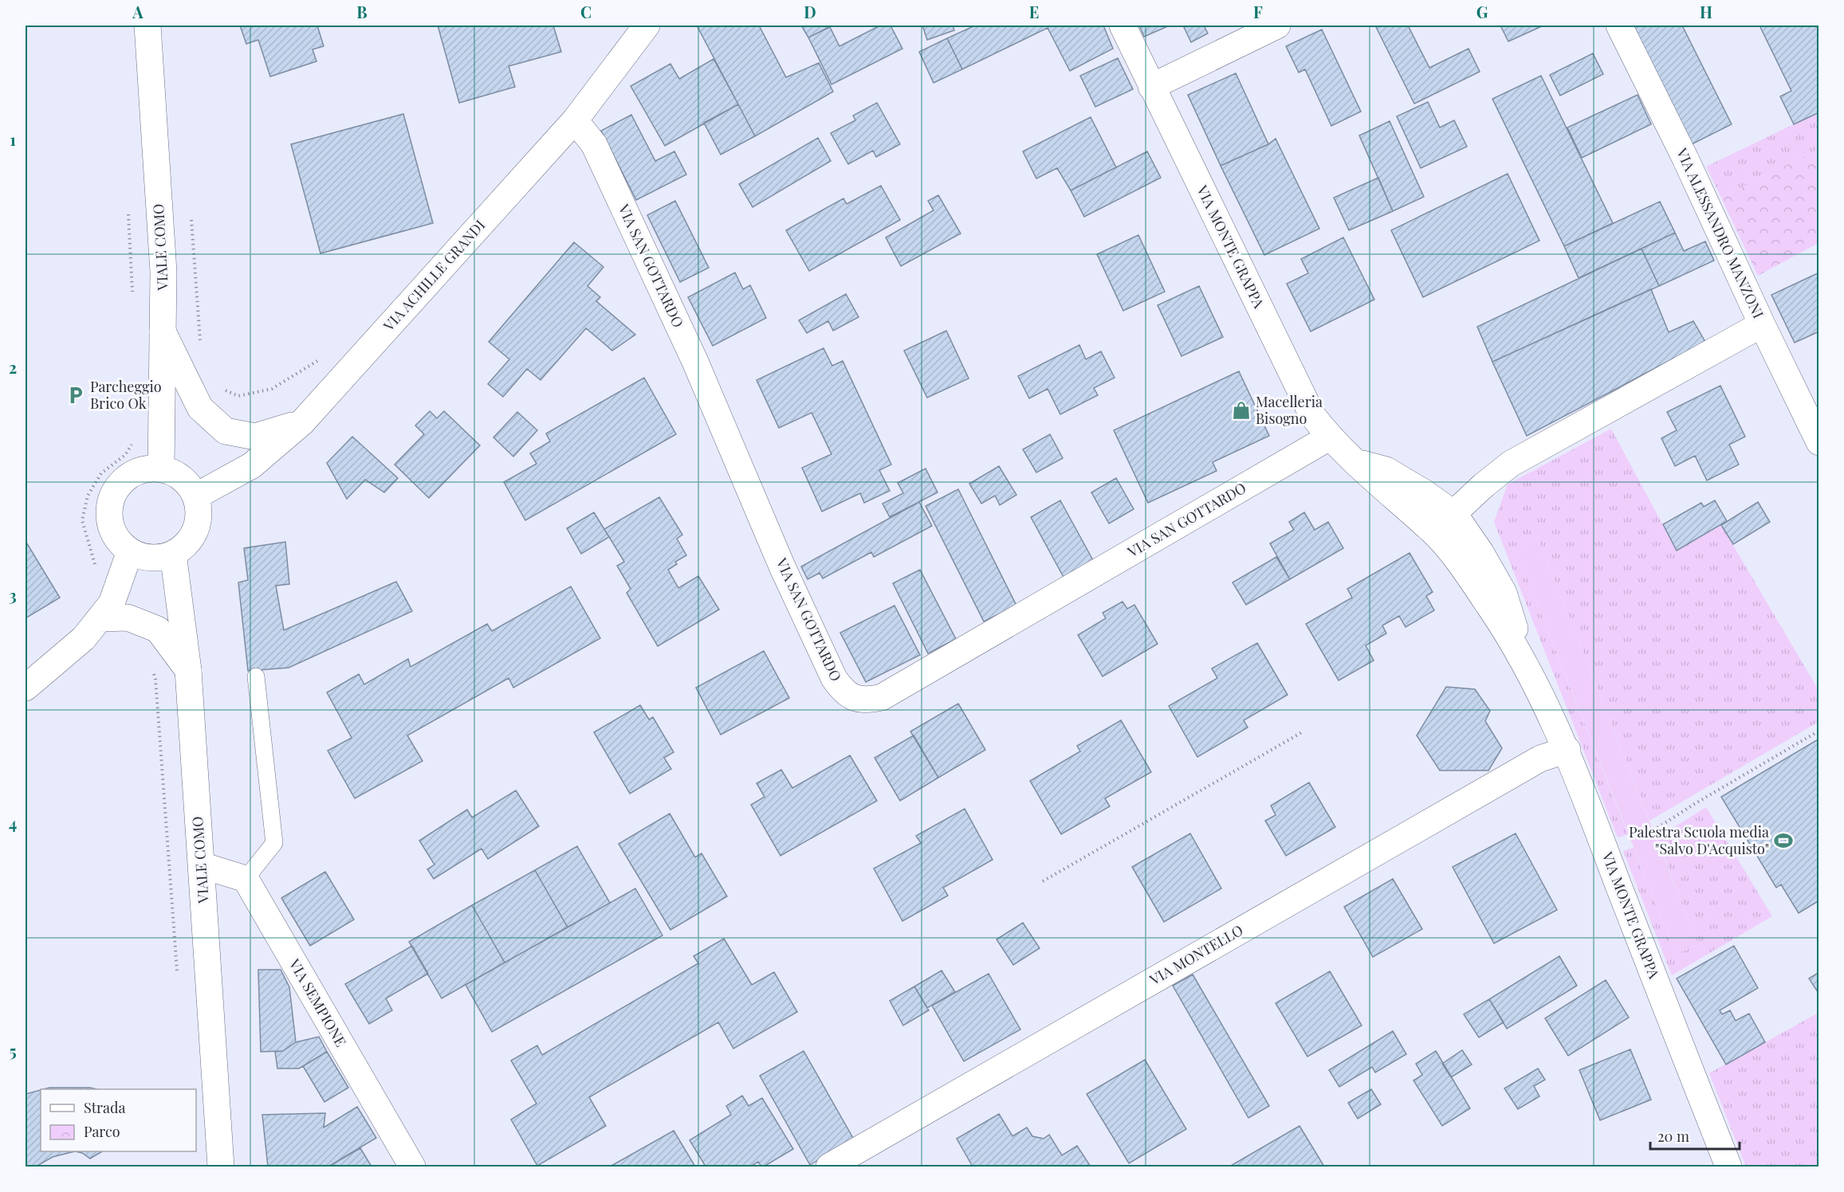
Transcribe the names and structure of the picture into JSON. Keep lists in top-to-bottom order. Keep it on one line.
{"streets":{"street":["VIA ALESSANDRO MANZONI","VIALE COMO","VIA MONTE GRAPPA","VIA SAN GOTTARDO","VIA ACHILLE GRANDI","VIA MONTELLO","VIA SEMPIONE"]},"crossings":[["VIALE COMO","VIA ACHILLE GRANDI"],["VIA MONTE GRAPPA","VIA SAN GOTTARDO"],["VIA MONTE GRAPPA","VIA MONTELLO"],["VIA SAN GOTTARDO","VIA ACHILLE GRANDI"]],"places":{"parking":["Parcheggio Brico Ok"],"shop":["Macelleria Bisogno"],"sports":["Palestra Scuola media \"Salvo D'Acquisto\""]},"legend":["Strada","Parco"],"scale_bar":"20 m","grid":{"columns":["A","B","C","D","E","F","G","H"],"rows":["1","2","3","4","5"]}}
